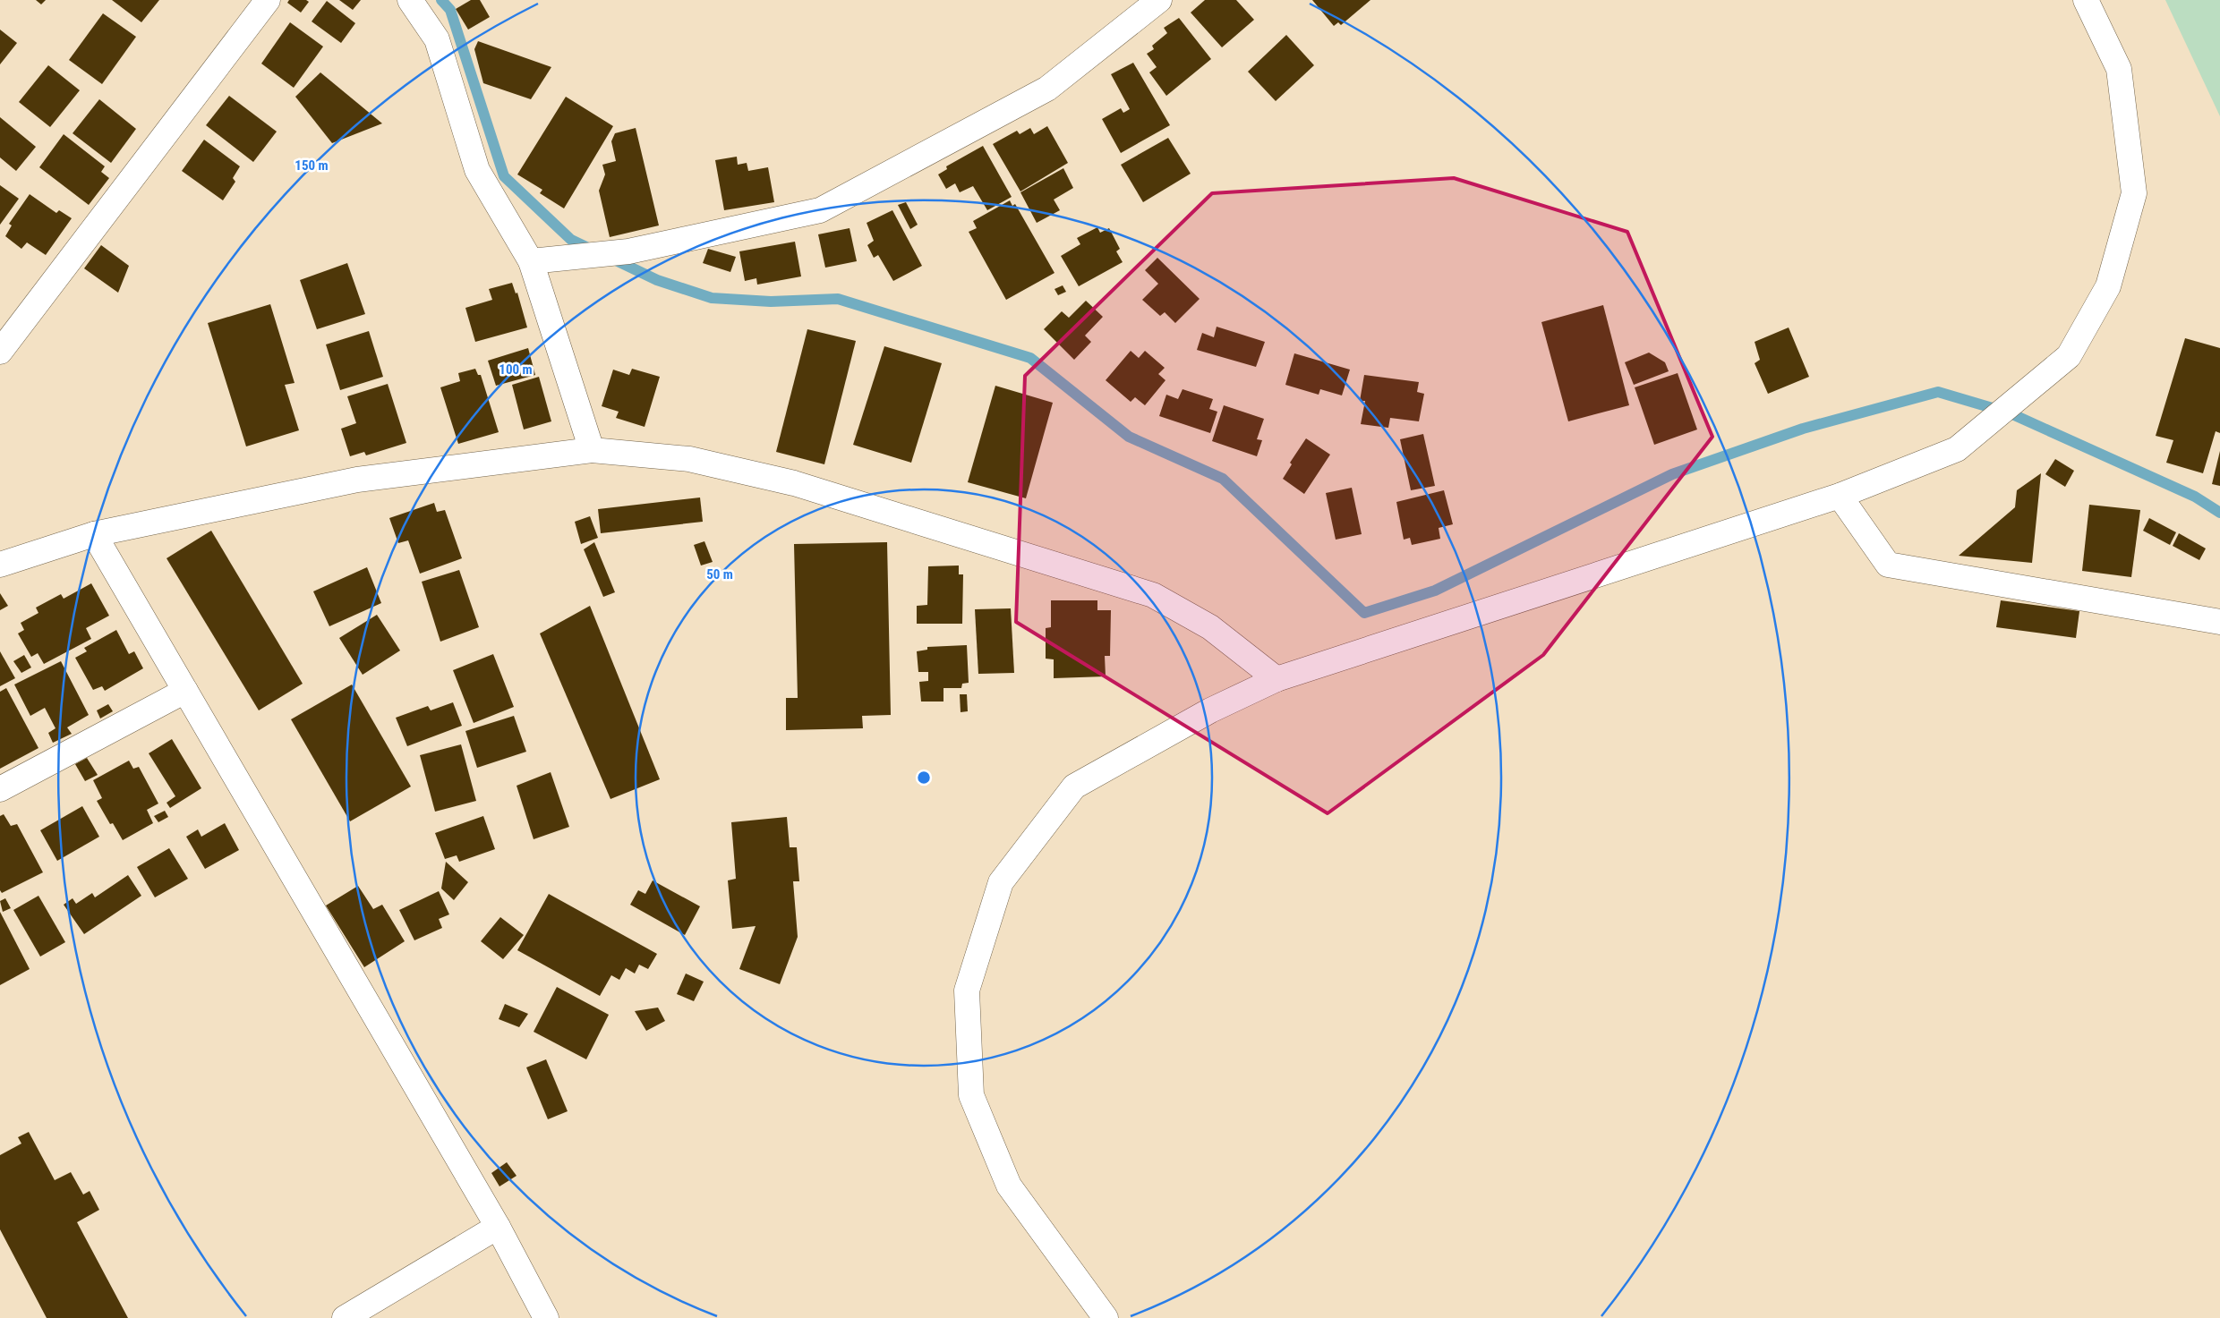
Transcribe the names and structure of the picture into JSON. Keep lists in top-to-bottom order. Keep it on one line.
{"rings":["150 m","100 m","50 m"]}
